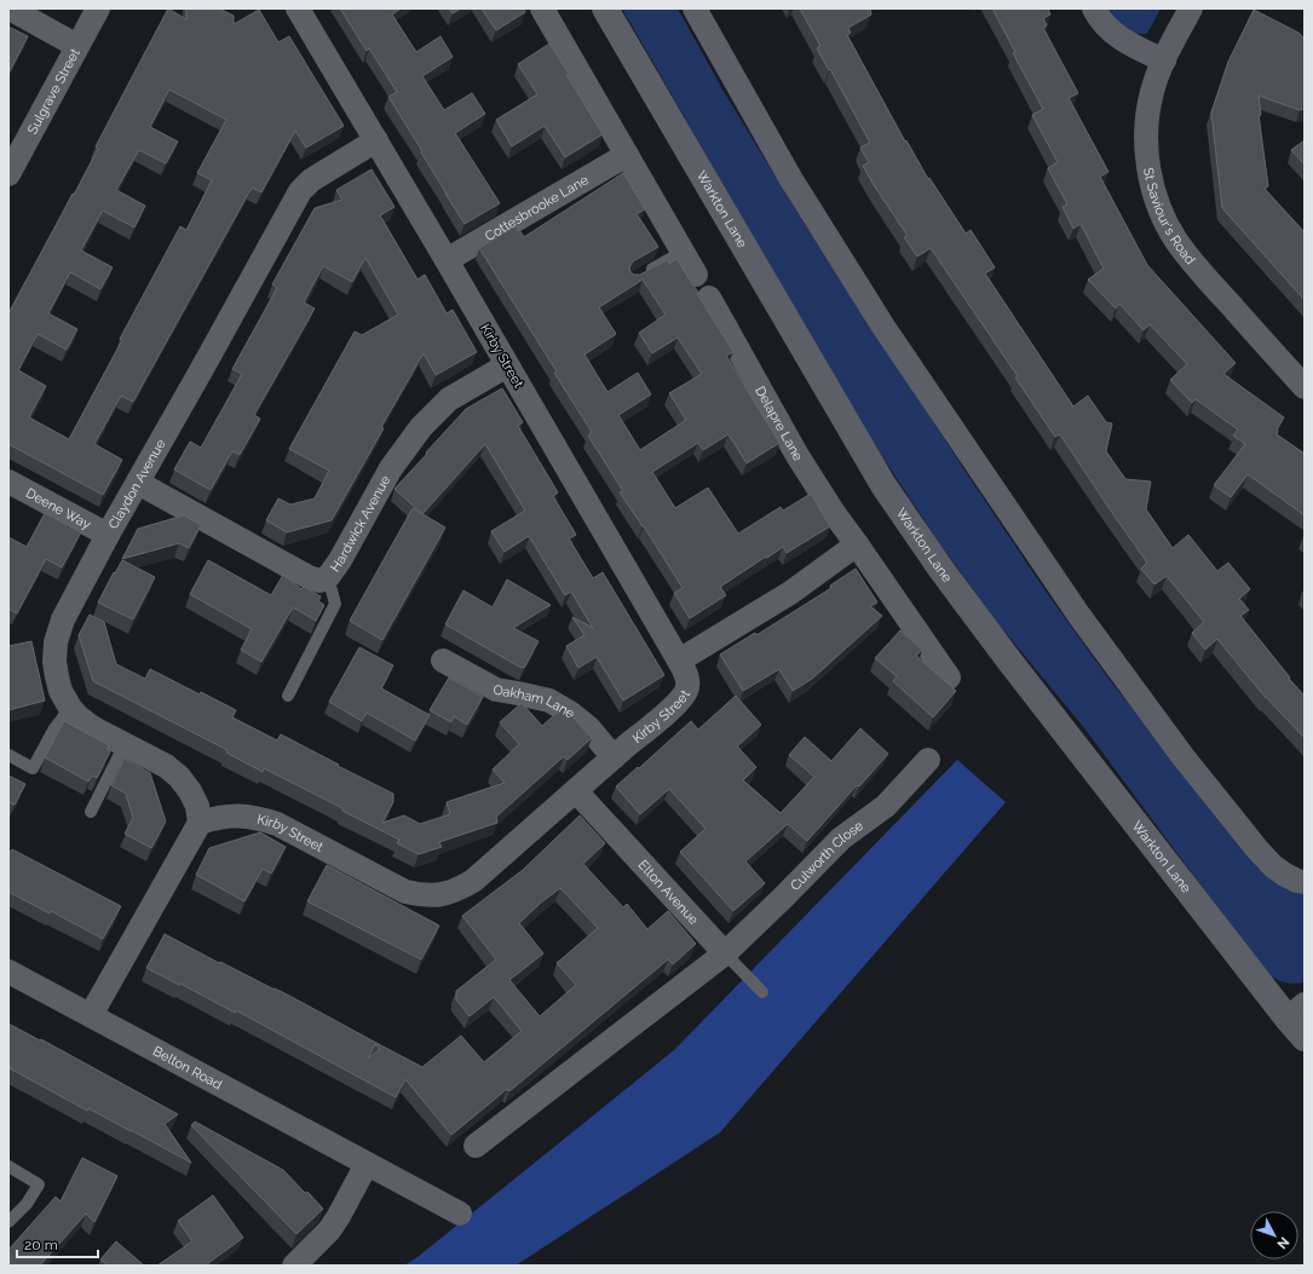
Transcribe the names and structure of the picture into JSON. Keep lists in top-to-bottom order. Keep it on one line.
{"streets":{"street":["Sulgrave Street","Cottesbrooke Lane","Warkton Lane","St Saviour's Road","Kirby Street","Delapre Lane","Claydon Avenue","Deene Way","Hardwick Avenue","Oakham Lane","Culworth Close","Elton Avenue","Belton Road"]},"crossings":[["Cottesbrooke Lane","Kirby Street"],["Kirby Street","Claydon Avenue"],["Kirby Street","Hardwick Avenue"],["Kirby Street","Oakham Lane"],["Kirby Street","Elton Avenue"],["Claydon Avenue","Deene Way"],["Claydon Avenue","Hardwick Avenue"],["Culworth Close","Elton Avenue"]],"scale_bar":"20 m","north":"bottom right"}
